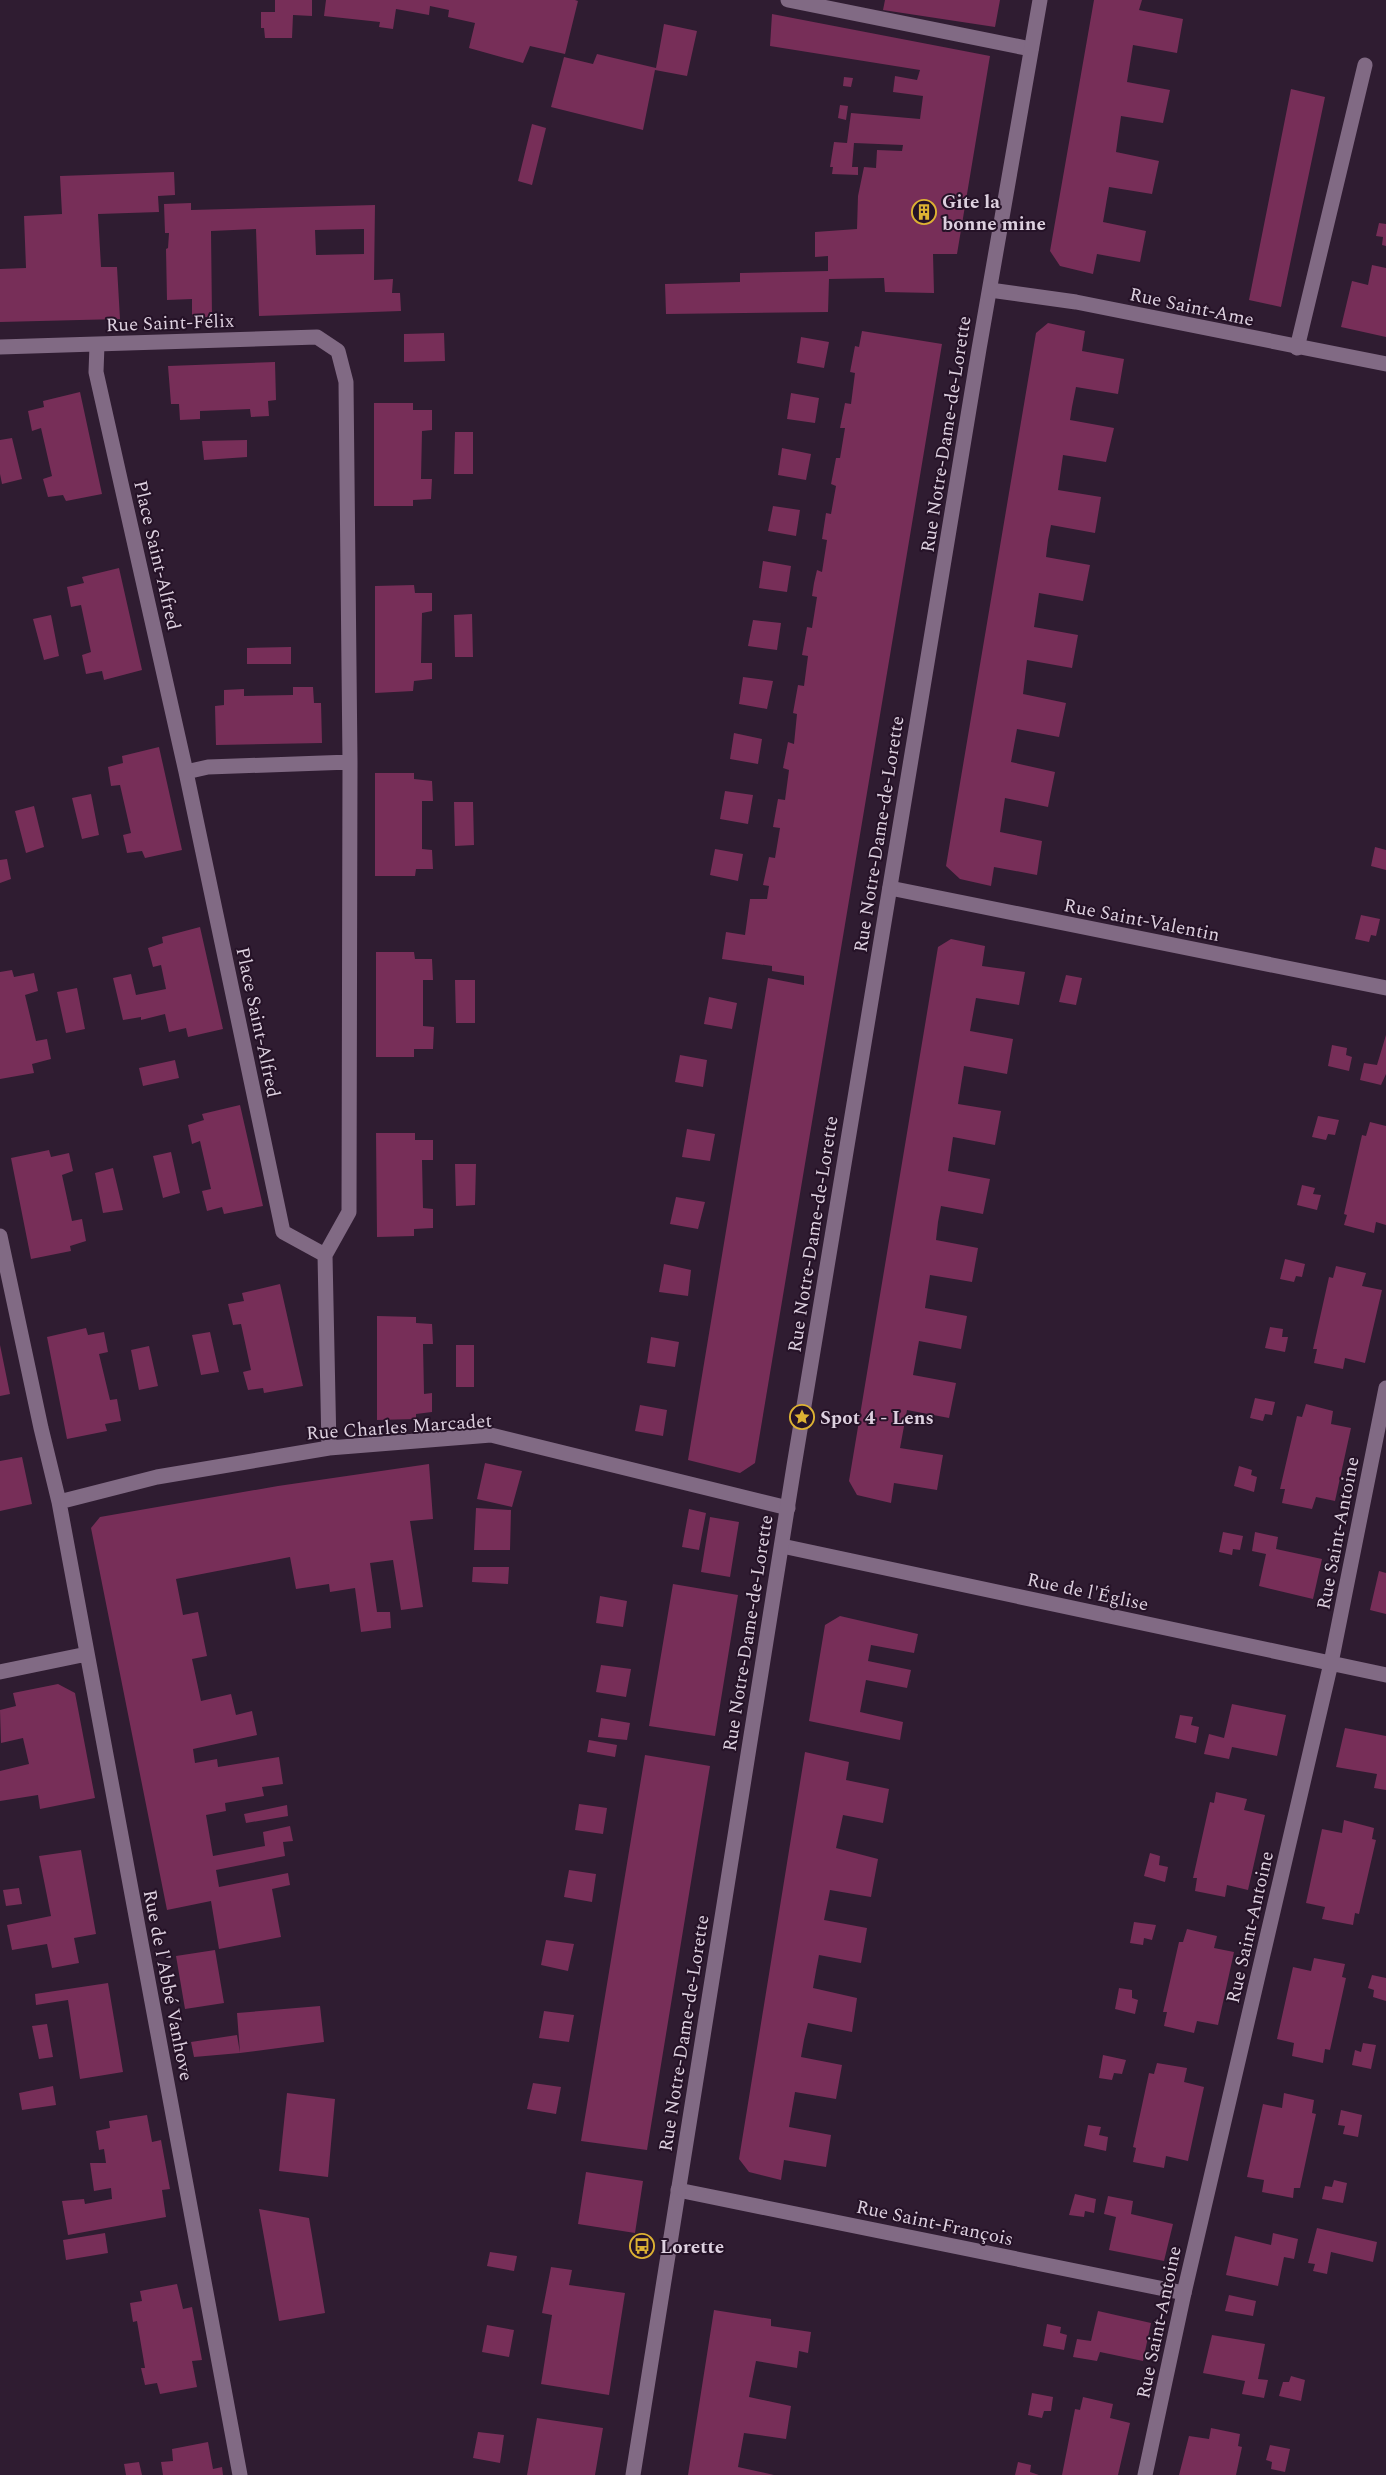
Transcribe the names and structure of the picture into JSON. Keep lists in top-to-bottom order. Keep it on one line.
{"streets":{"street":["Rue Saint-Ame","Rue Saint-Félix","Rue Notre-Dame-de-Lorette","Place Saint-Alfred","Rue Saint-Valentin","Rue Charles Marcadet","Rue Saint-Antoine","Rue de l'Église","Rue de l'Abbé Vanhove","Rue Saint-François"]},"crossings":[["Rue Saint-Ame","Rue Notre-Dame-de-Lorette"],["Rue Saint-Félix","Place Saint-Alfred"],["Rue Notre-Dame-de-Lorette","Rue Saint-Valentin"],["Rue Notre-Dame-de-Lorette","Rue Charles Marcadet"],["Rue Notre-Dame-de-Lorette","Rue de l'Église"],["Rue Notre-Dame-de-Lorette","Rue Saint-François"],["Rue Charles Marcadet","Rue de l'Abbé Vanhove"],["Rue Saint-Antoine","Rue de l'Église"],["Rue Saint-Antoine","Rue Saint-François"]],"places":{"building":["Gite la bonne mine"],"place":["Spot 4 - Lens"],"bus stop":["Lorette"]}}
